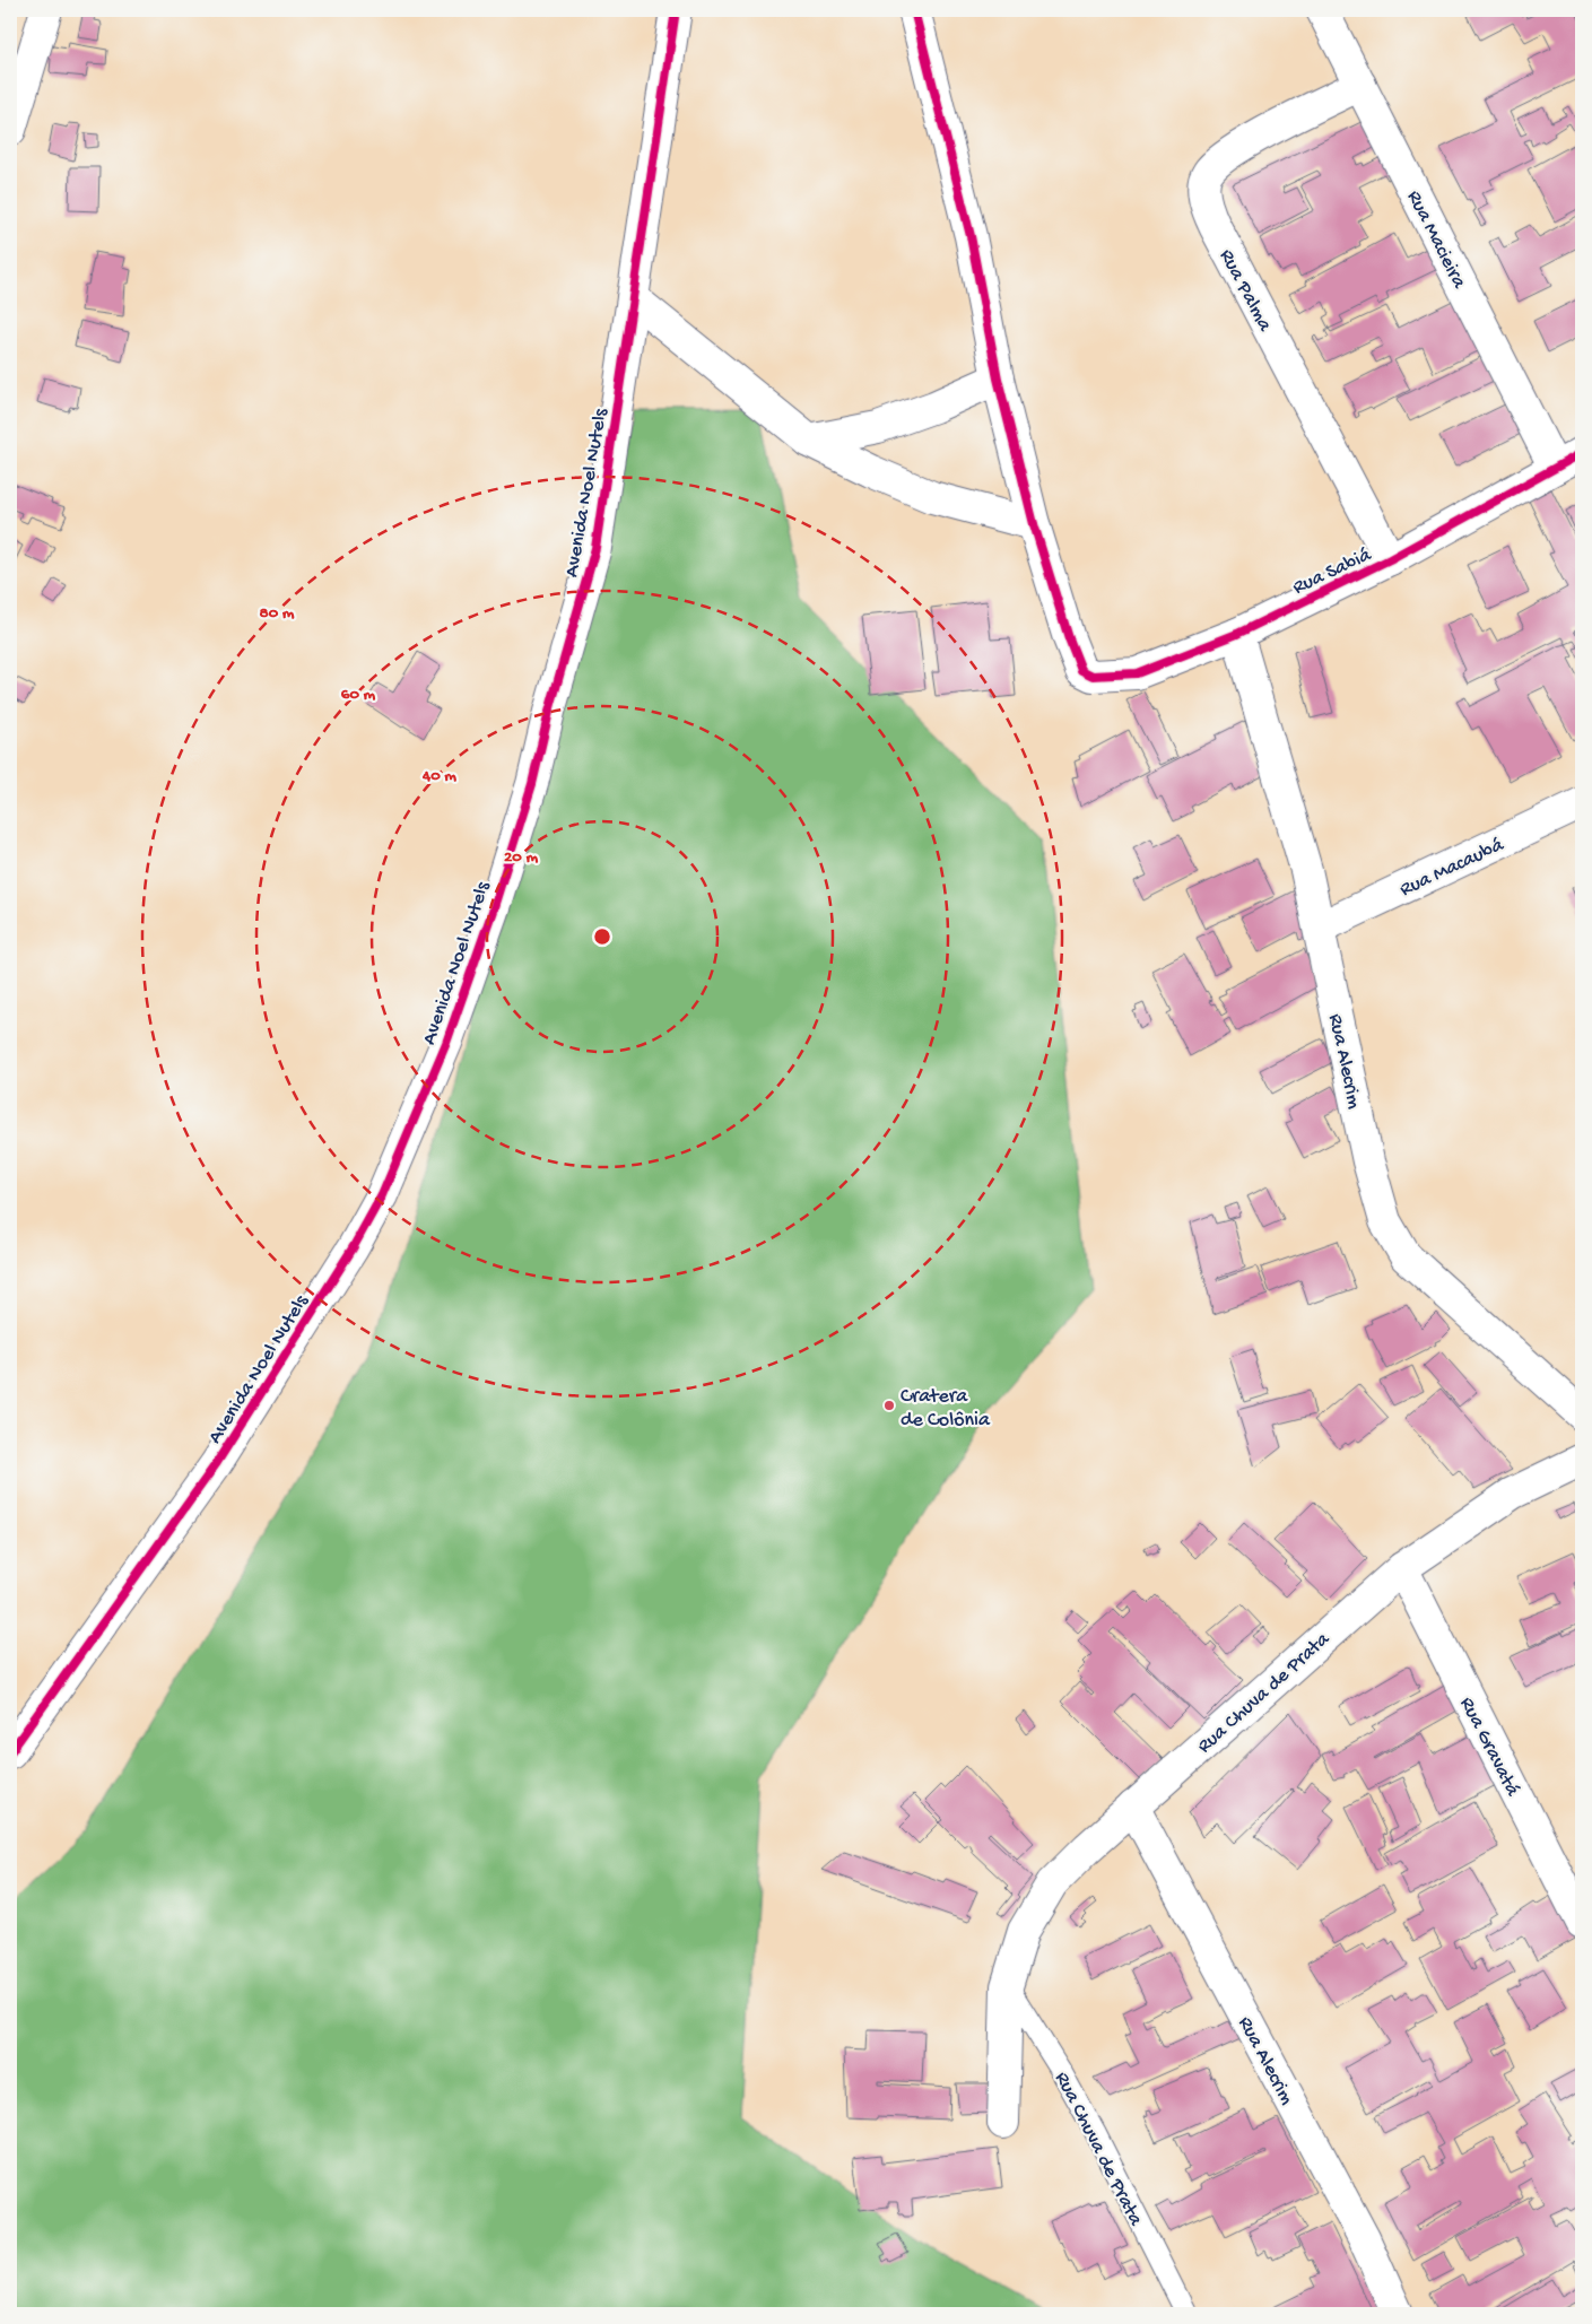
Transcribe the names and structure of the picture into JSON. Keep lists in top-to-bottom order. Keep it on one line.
{"streets":{"street":["Rua Macieira","Rua Palma","Avenida Noel Nutels","Rua Sabiá","Rua Macaubá","Rua Alecrim","Rua Chuva de Prata","Rua Gravatá"]},"crossings":[["Rua Macieira","Rua Palma"],["Rua Macieira","Rua Sabiá"],["Rua Palma","Rua Sabiá"],["Rua Sabiá","Rua Alecrim"],["Rua Macaubá","Rua Alecrim"],["Rua Alecrim","Rua Chuva de Prata"],["Rua Chuva de Prata","Rua Gravatá"]],"places":["Cratera de Colônia"],"rings":["80 m","60 m","40 m","20 m"]}
